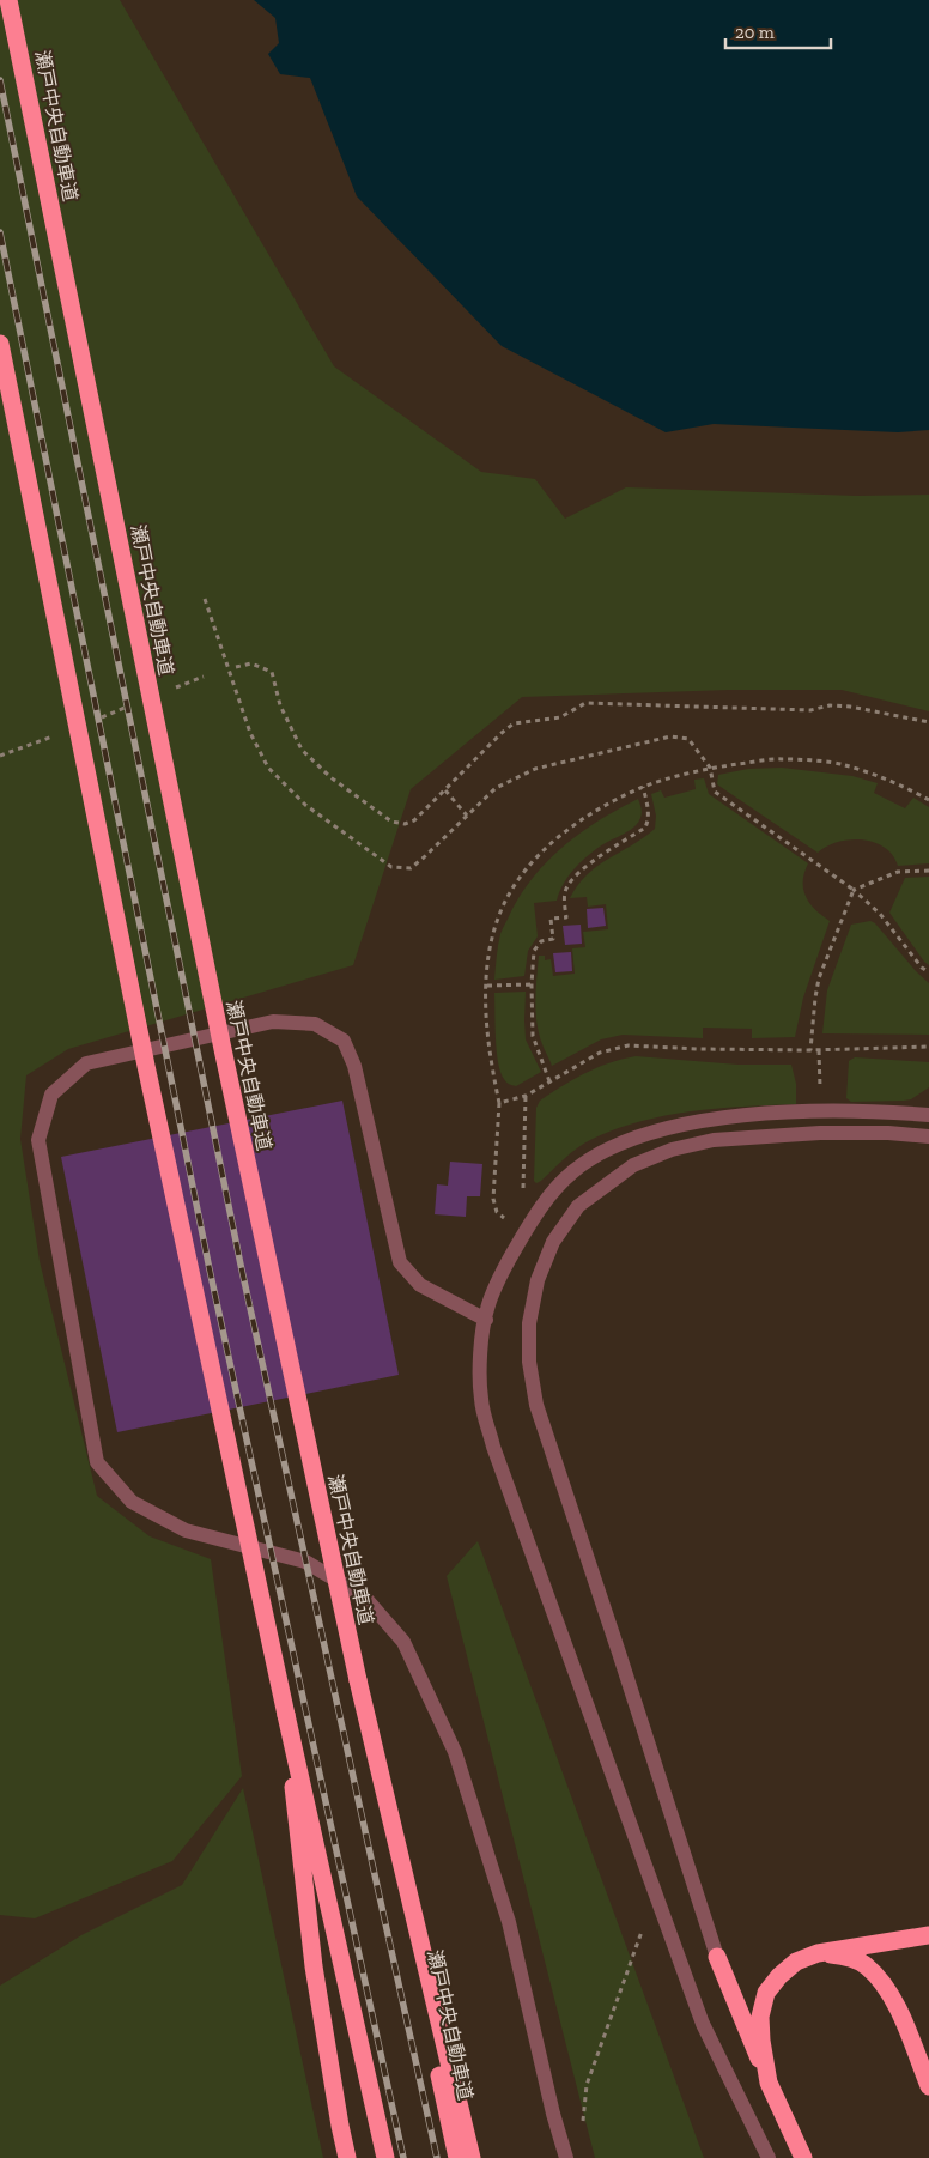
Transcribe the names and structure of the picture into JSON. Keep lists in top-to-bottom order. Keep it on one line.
{"streets":{"highway":["瀬戸中央自動車道"]},"scale_bar":"20 m"}
